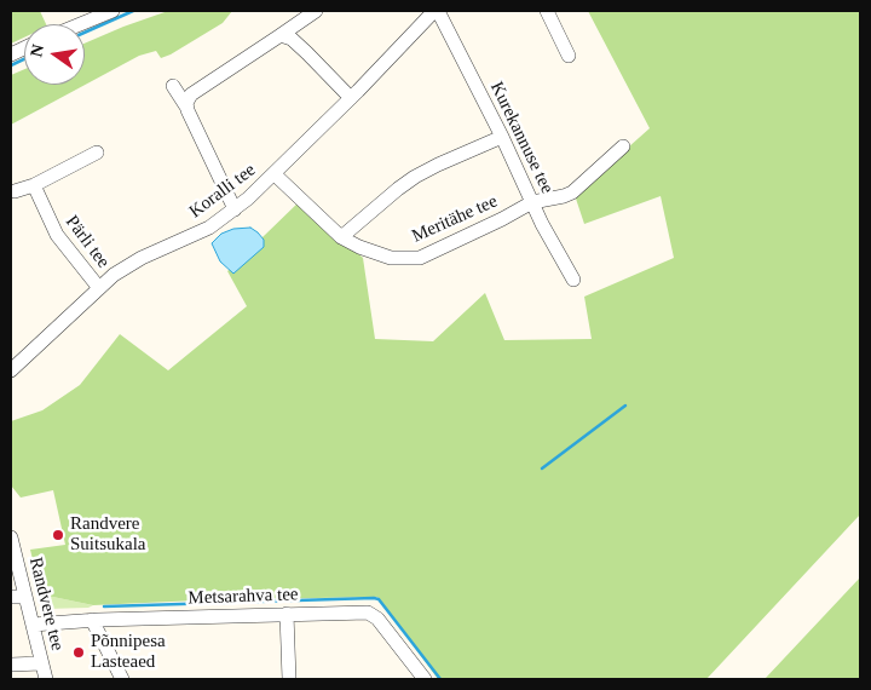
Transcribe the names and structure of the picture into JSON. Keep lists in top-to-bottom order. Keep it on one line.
{"streets":{"street":["Kurekannuse tee","Koralli tee","Meritähe tee","Pärli tee","Metsarahva tee","Randvere tee"]},"crossings":[["Kurekannuse tee","Koralli tee"],["Kurekannuse tee","Meritähe tee"],["Koralli tee","Meritähe tee"],["Koralli tee","Pärli tee"],["Metsarahva tee","Randvere tee"]],"places":["Randvere Suitsukala","Põnnipesa Lasteaed"],"north":"left"}
